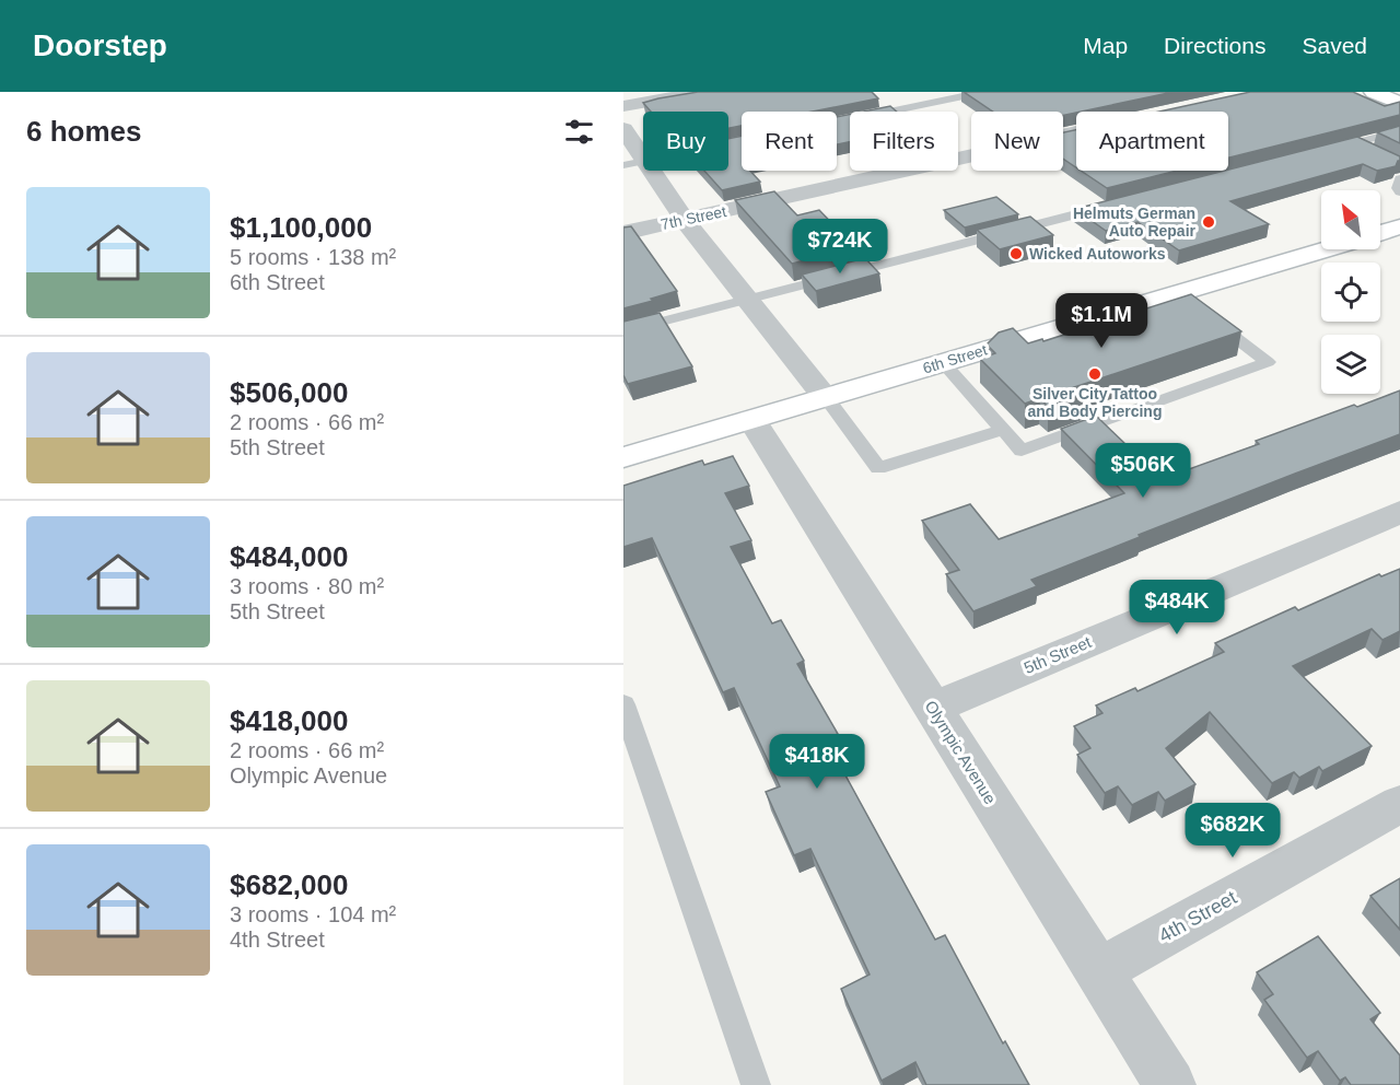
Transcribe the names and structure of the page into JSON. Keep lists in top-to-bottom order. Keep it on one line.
{"streets":{"main road":["6th Street"],"street":["7th Street","5th Street","Olympic Avenue","4th Street"]},"crossings":[["6th Street","Olympic Avenue"],["5th Street","Olympic Avenue"],["Olympic Avenue","4th Street"]],"places":["Helmuts German Auto Repair","Wicked Autoworks","Silver City Tattoo and Body Piercing"],"north":"top left","page":{"header":"Doorstep","nav":["Map","Directions","Saved"],"heading":"6 homes","chip":["Buy","Rent","Filters","New","Apartment"],"list":[{"name":"$1,100,000","note":"5 rooms · 138 m² · 6th Street"},{"name":"$506,000","note":"2 rooms · 66 m² · 5th Street"},{"name":"$484,000","note":"3 rooms · 80 m² · 5th Street"},{"name":"$418,000","note":"2 rooms · 66 m² · Olympic Avenue"},{"name":"$682,000","note":"3 rooms · 104 m² · 4th Street"}],"price":["$724K","$1.1M","$506K","$484K","$418K","$682K"]}}
